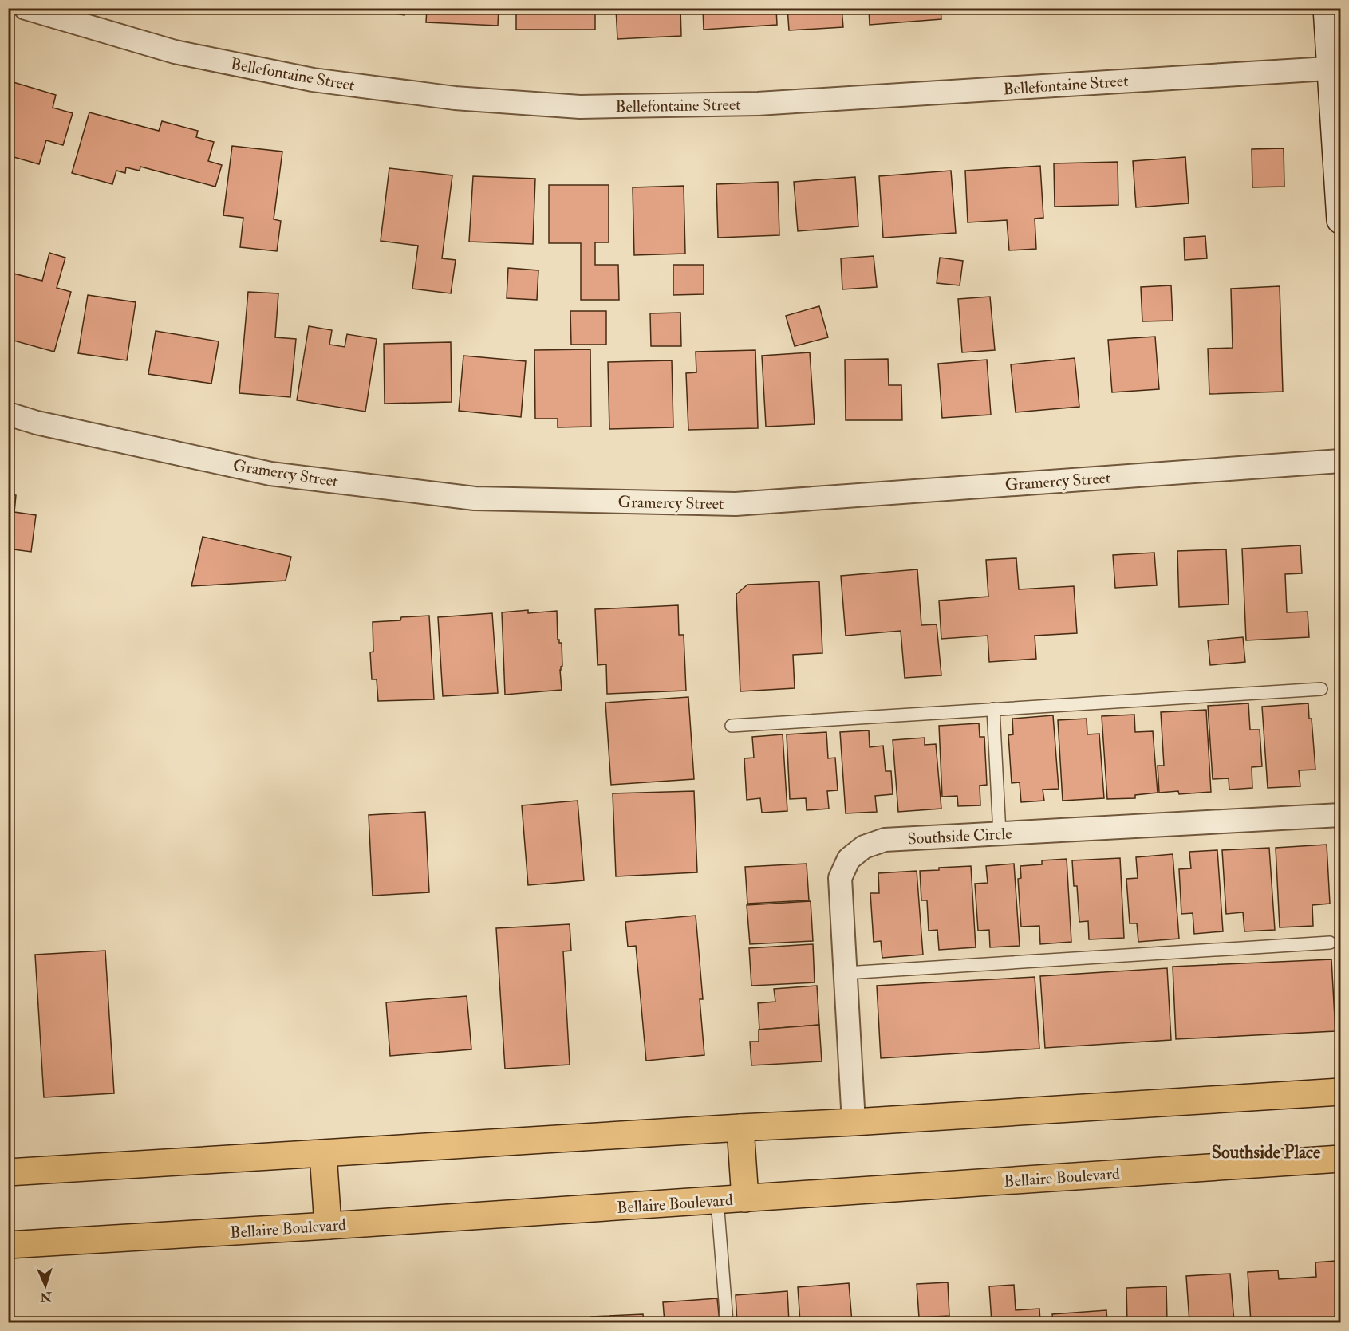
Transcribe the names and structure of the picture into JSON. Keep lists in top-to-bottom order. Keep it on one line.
{"streets":{"main road":["Bellaire Boulevard"],"street":["Bellefontaine Street","Gramercy Street","Southside Circle"]},"districts":["Southside Place"],"north":"bottom"}
